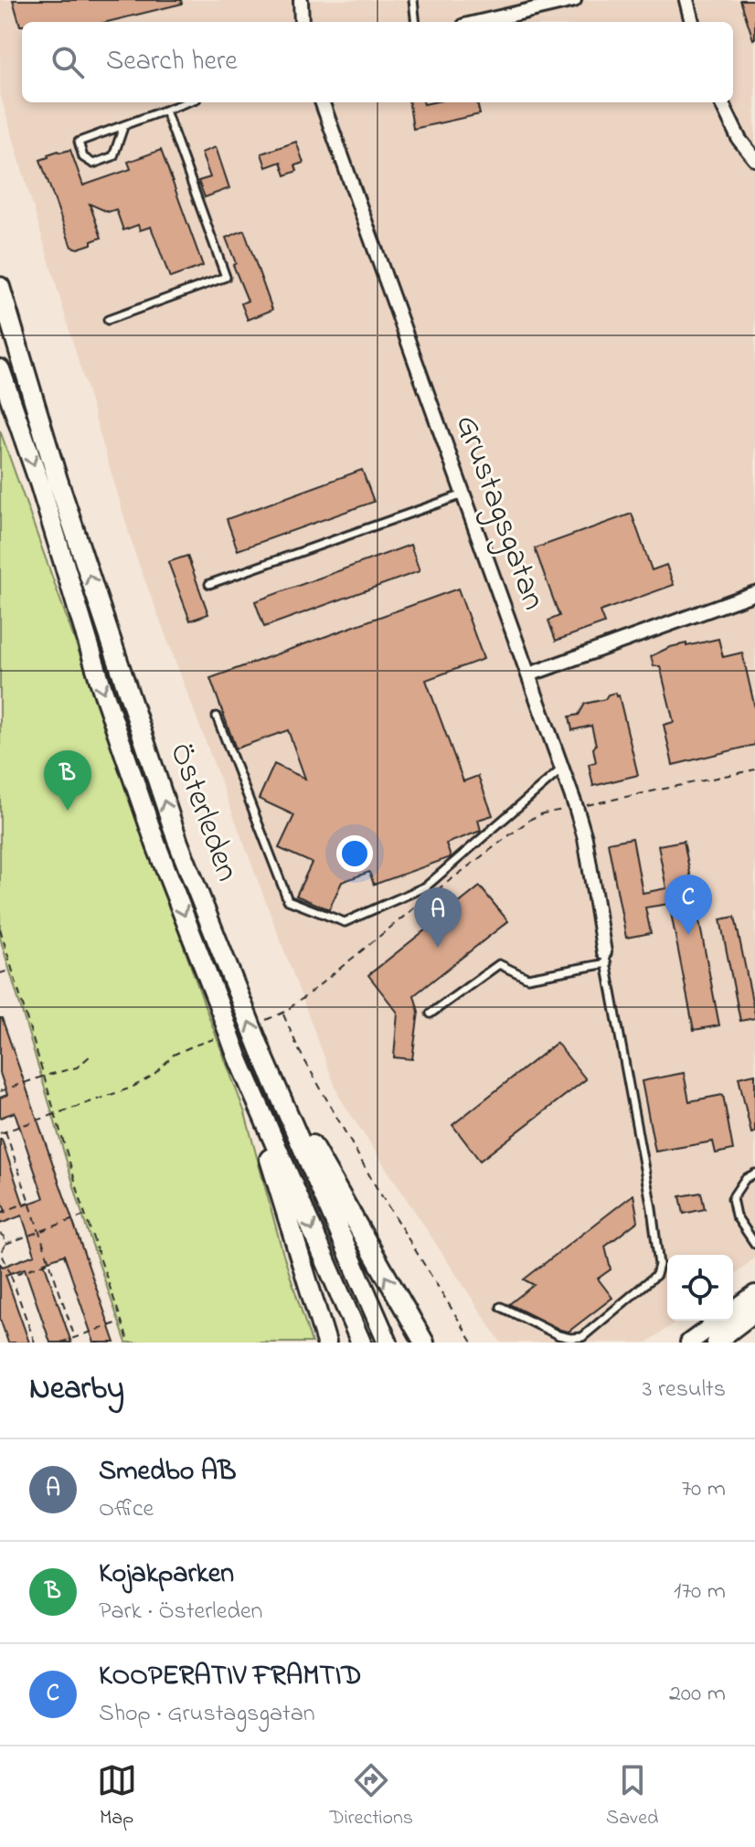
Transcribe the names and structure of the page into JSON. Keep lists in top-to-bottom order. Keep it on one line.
{"streets":{"main road":["Österleden"],"street":["Grustagsgatan"]},"page":{"search":"Search here","pins":["B","C","A"],"heading":["Nearby","3 results"],"list":[{"mark":"A","name":"Smedbo AB","note":"Office","value":"70 m"},{"mark":"B","name":"Kojakparken","note":"Park · Österleden","value":"170 m"},{"mark":"C","name":"KOOPERATIV FRAMTID","note":"Shop · Grustagsgatan","value":"200 m"}],"nav":["Map","Directions","Saved"]}}
